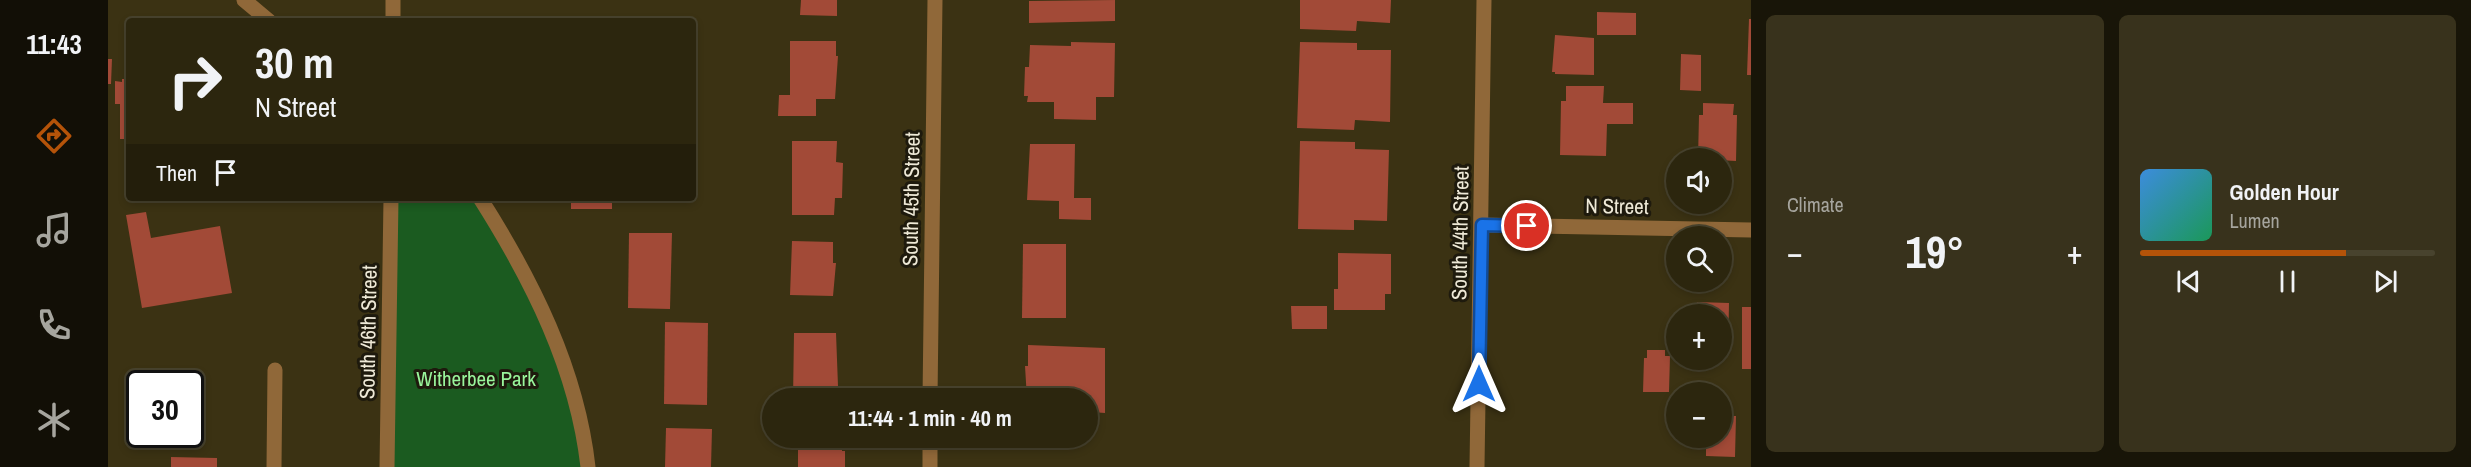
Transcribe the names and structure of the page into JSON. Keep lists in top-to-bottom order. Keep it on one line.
{"streets":{"street":["South 45th Street","N Street","South 44th Street","South 46th Street"]},"crossings":[["N Street","South 44th Street"]],"parks":["Witherbee Park"],"page":{"tabs":"11:43","tile":"Climate","turn":["30 m","N Street"],"then":"Then","map_buttons":["+","−"],"song":["Golden Hour","Lumen"],"heat":["−","19°","+"],"limit":"30","trip":"11:44 · 1 min · 40 m"}}
